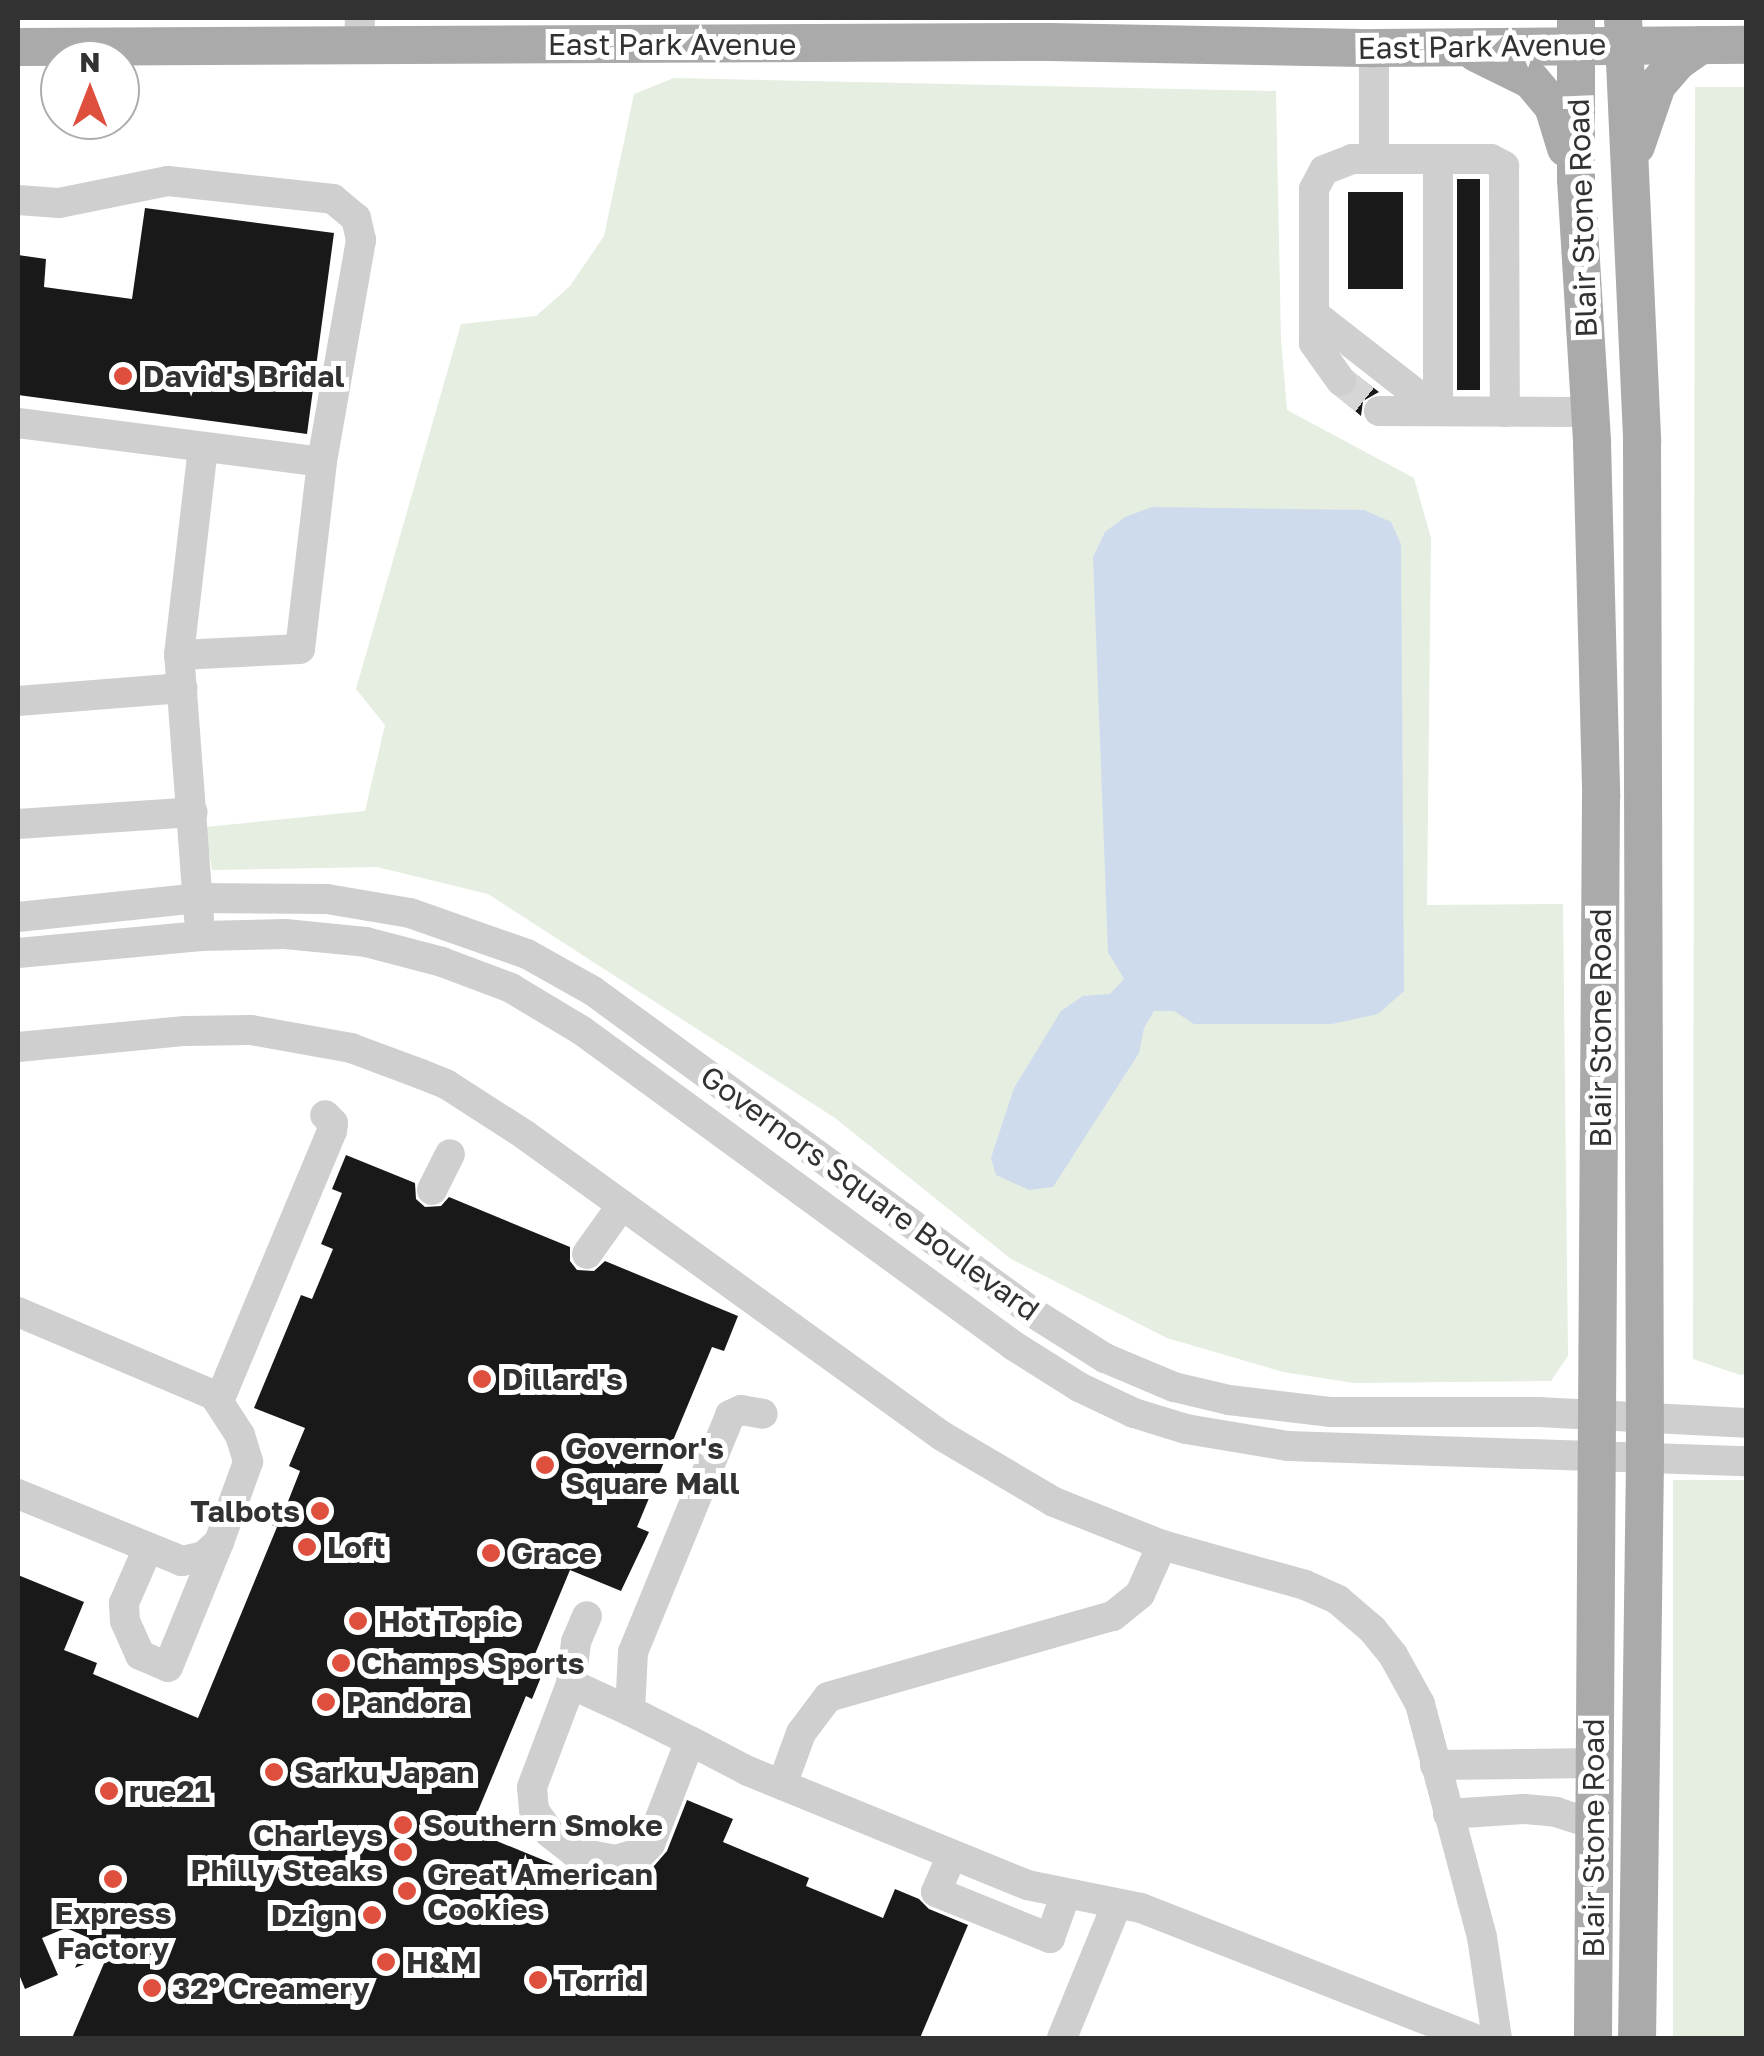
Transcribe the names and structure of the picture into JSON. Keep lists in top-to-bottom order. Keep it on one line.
{"streets":{"main road":["East Park Avenue","Blair Stone Road"],"street":["Governors Square Boulevard"]},"crossings":[["East Park Avenue","Blair Stone Road"],["Blair Stone Road","Governors Square Boulevard"]],"places":["David's Bridal","Dillard's","Governor's Square Mall","Talbots","Loft","Grace","Hot Topic","Champs Sports","Pandora","Sarku Japan","rue21","Southern Smoke","Charleys Philly Steaks","Express Factory","Great American Cookies","Dzign","H&M","Torrid","32° Creamery"],"north":"top"}
